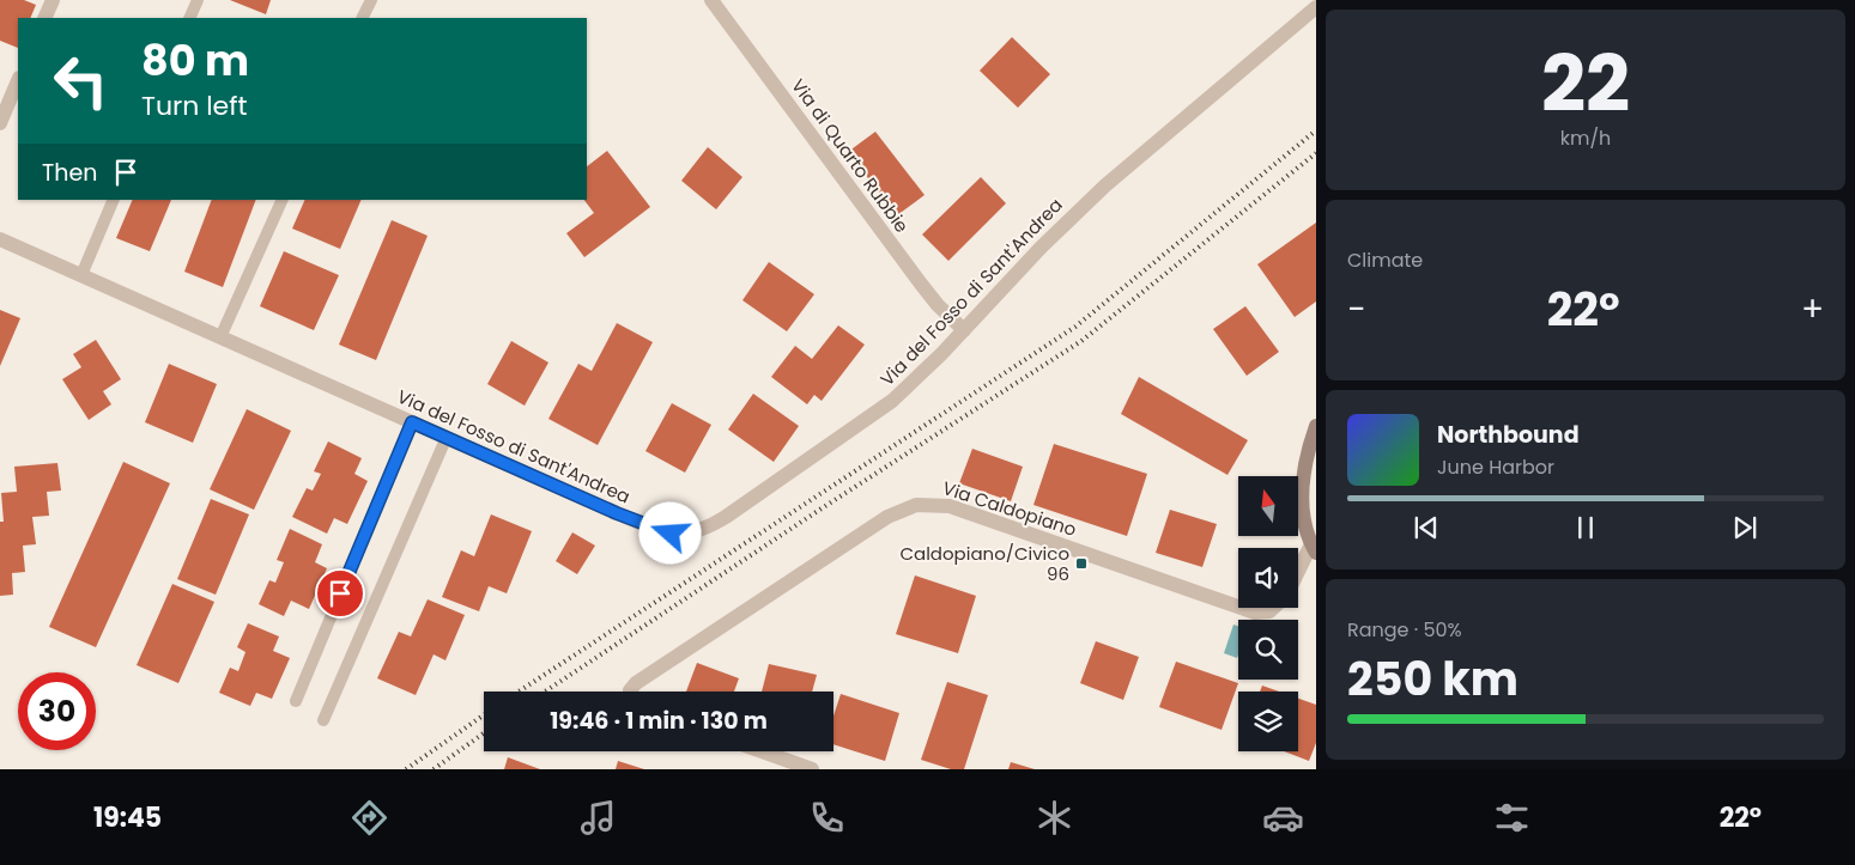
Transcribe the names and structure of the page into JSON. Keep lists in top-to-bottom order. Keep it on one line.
{"streets":{"street":["Via di Quarto Rubbie","Via del Fosso di Sant'Andrea","Via Caldopiano"]},"crossings":[["Via di Quarto Rubbie","Via del Fosso di Sant'Andrea"]],"places":{"transit":["Caldopiano/Civico 96"]},"north":"top","page":{"tile":[["22","km/h"],"Climate",["Range · 50%","250 km"]],"turn":["80 m","Turn left"],"then":"Then","heat":["−","22°","+"],"song":["Northbound","June Harbor"],"limit":"30","trip":"19:46 · 1 min · 130 m","tabs":["19:45","22°"]}}
